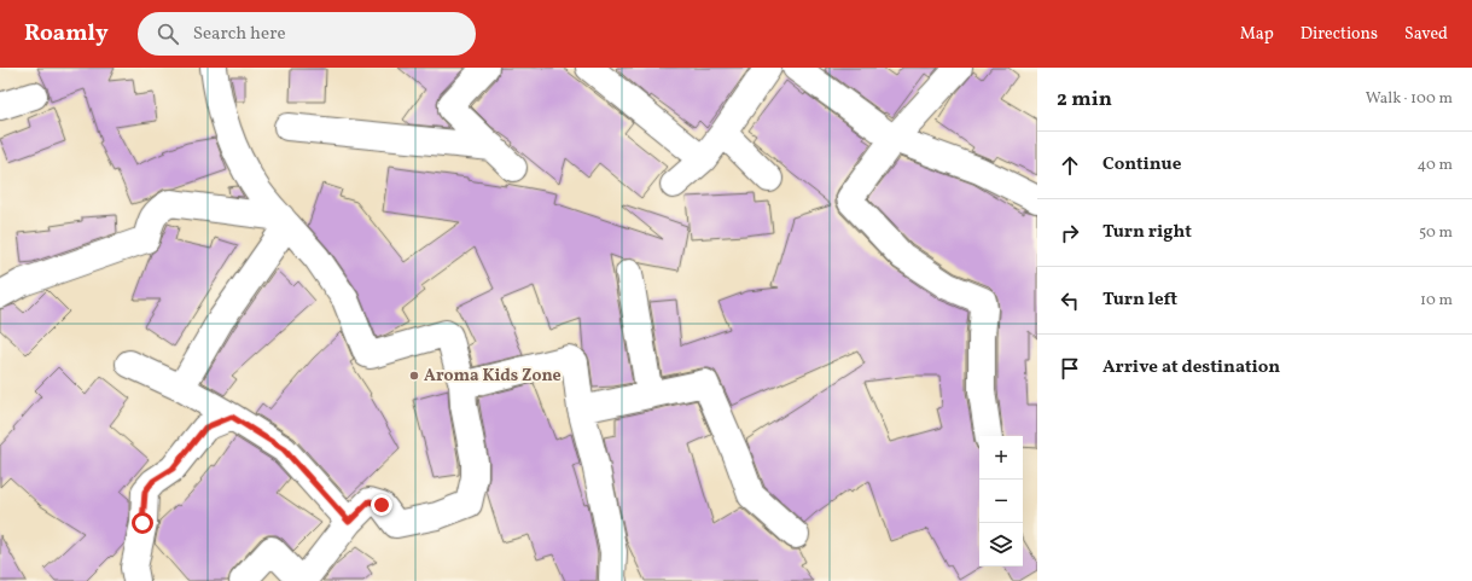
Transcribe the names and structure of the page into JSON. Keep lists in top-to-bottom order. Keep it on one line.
{"places":["Aroma Kids Zone"],"page":{"header":"Roamly","search":"Search here","nav":["Map","Directions","Saved"],"heading":["2 min","Walk · 100 m"],"list":[["Continue","40 m"],["Turn right","50 m"],["Turn left","10 m"],"Arrive at destination"],"map_buttons":["+","−"]}}
